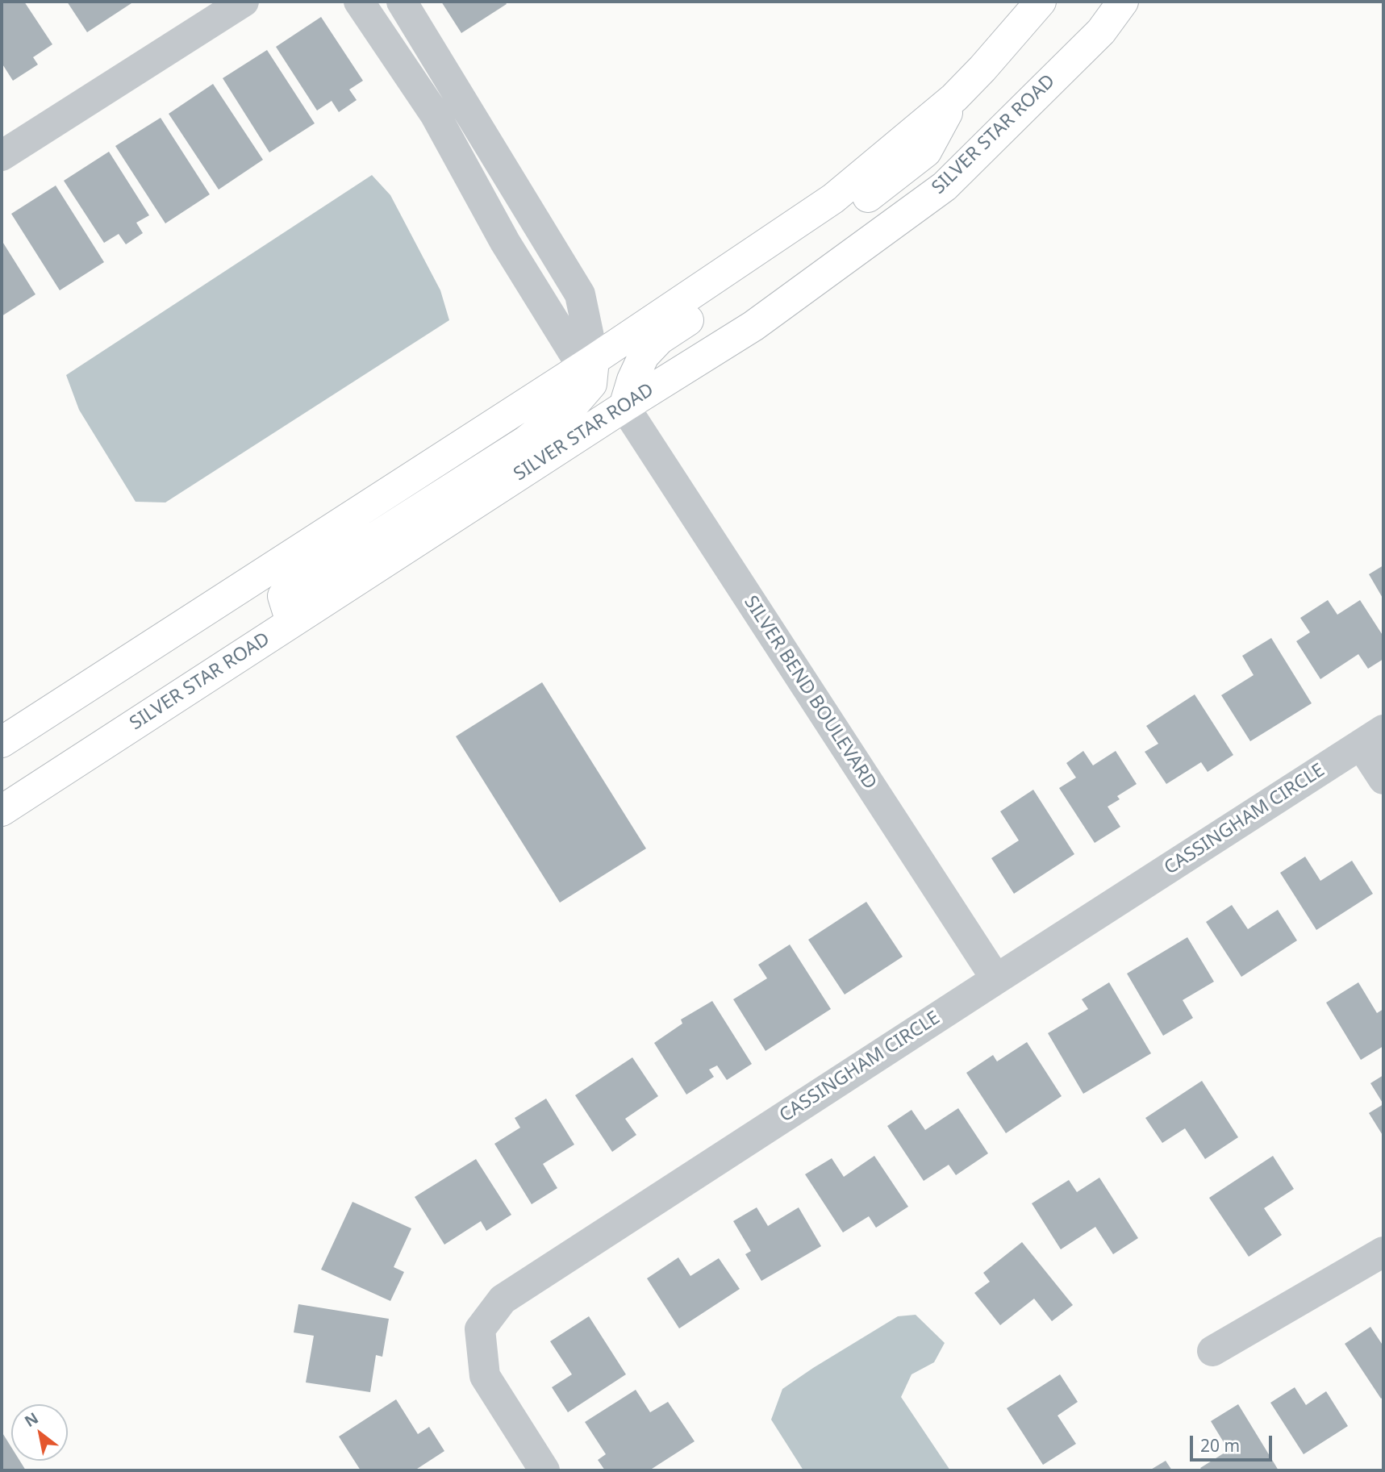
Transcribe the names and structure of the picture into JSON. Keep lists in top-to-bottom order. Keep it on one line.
{"streets":{"main road":["SILVER STAR ROAD"],"street":["SILVER BEND BOULEVARD","CASSINGHAM CIRCLE"]},"crossings":[["SILVER STAR ROAD","SILVER BEND BOULEVARD"],["SILVER BEND BOULEVARD","CASSINGHAM CIRCLE"]],"scale_bar":"20 m","north":"top left"}
